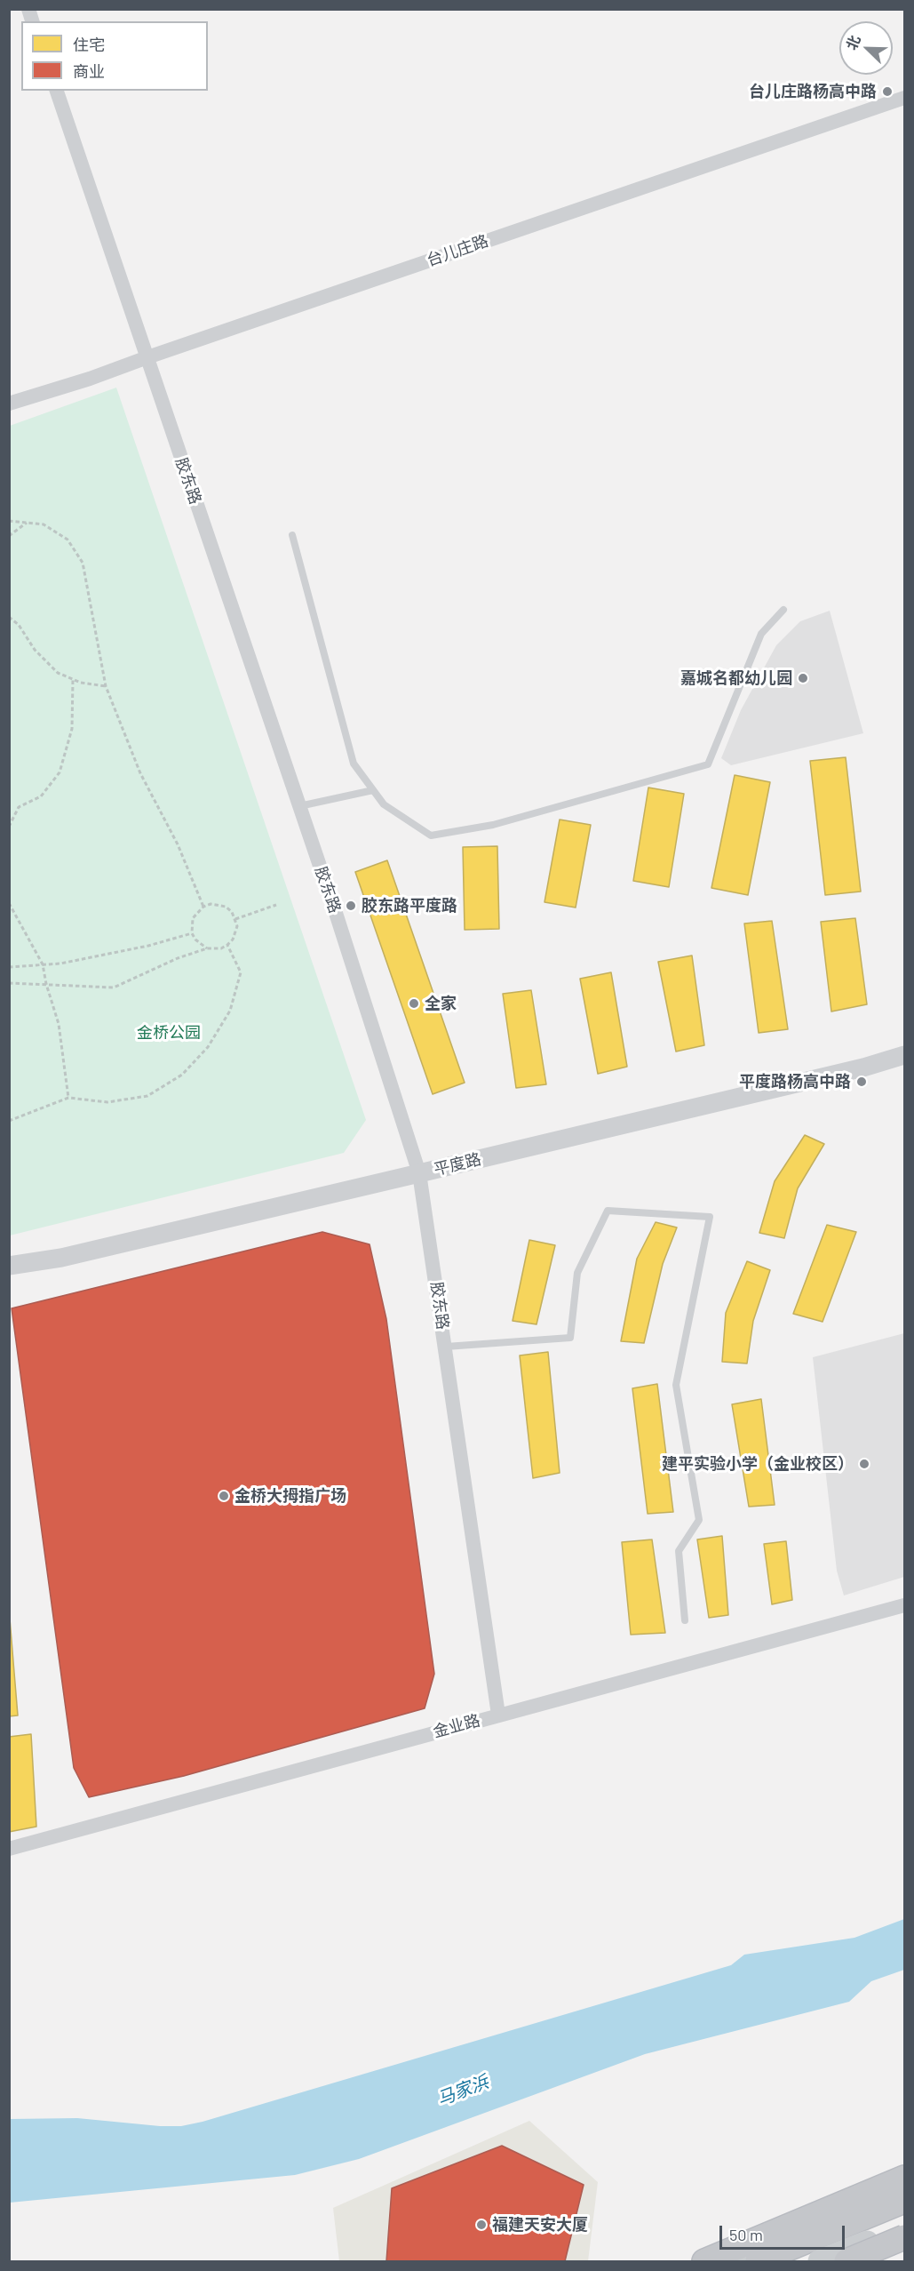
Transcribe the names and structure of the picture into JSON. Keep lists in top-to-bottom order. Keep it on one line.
{"streets":{"street":["台儿庄路","胶东路","平度路","金业路"]},"crossings":[["台儿庄路","胶东路"],["胶东路","平度路"],["胶东路","金业路"]],"water":["马家浜"],"parks":["金桥公园"],"places":["台儿庄路杨高中路","嘉城名都幼儿园","胶东路平度路","全家","平度路杨高中路","建平实验小学（金业校区）","金桥大拇指广场","福建天安大厦"],"legend":["住宅","商业"],"scale_bar":"50 m","north":"top left"}
